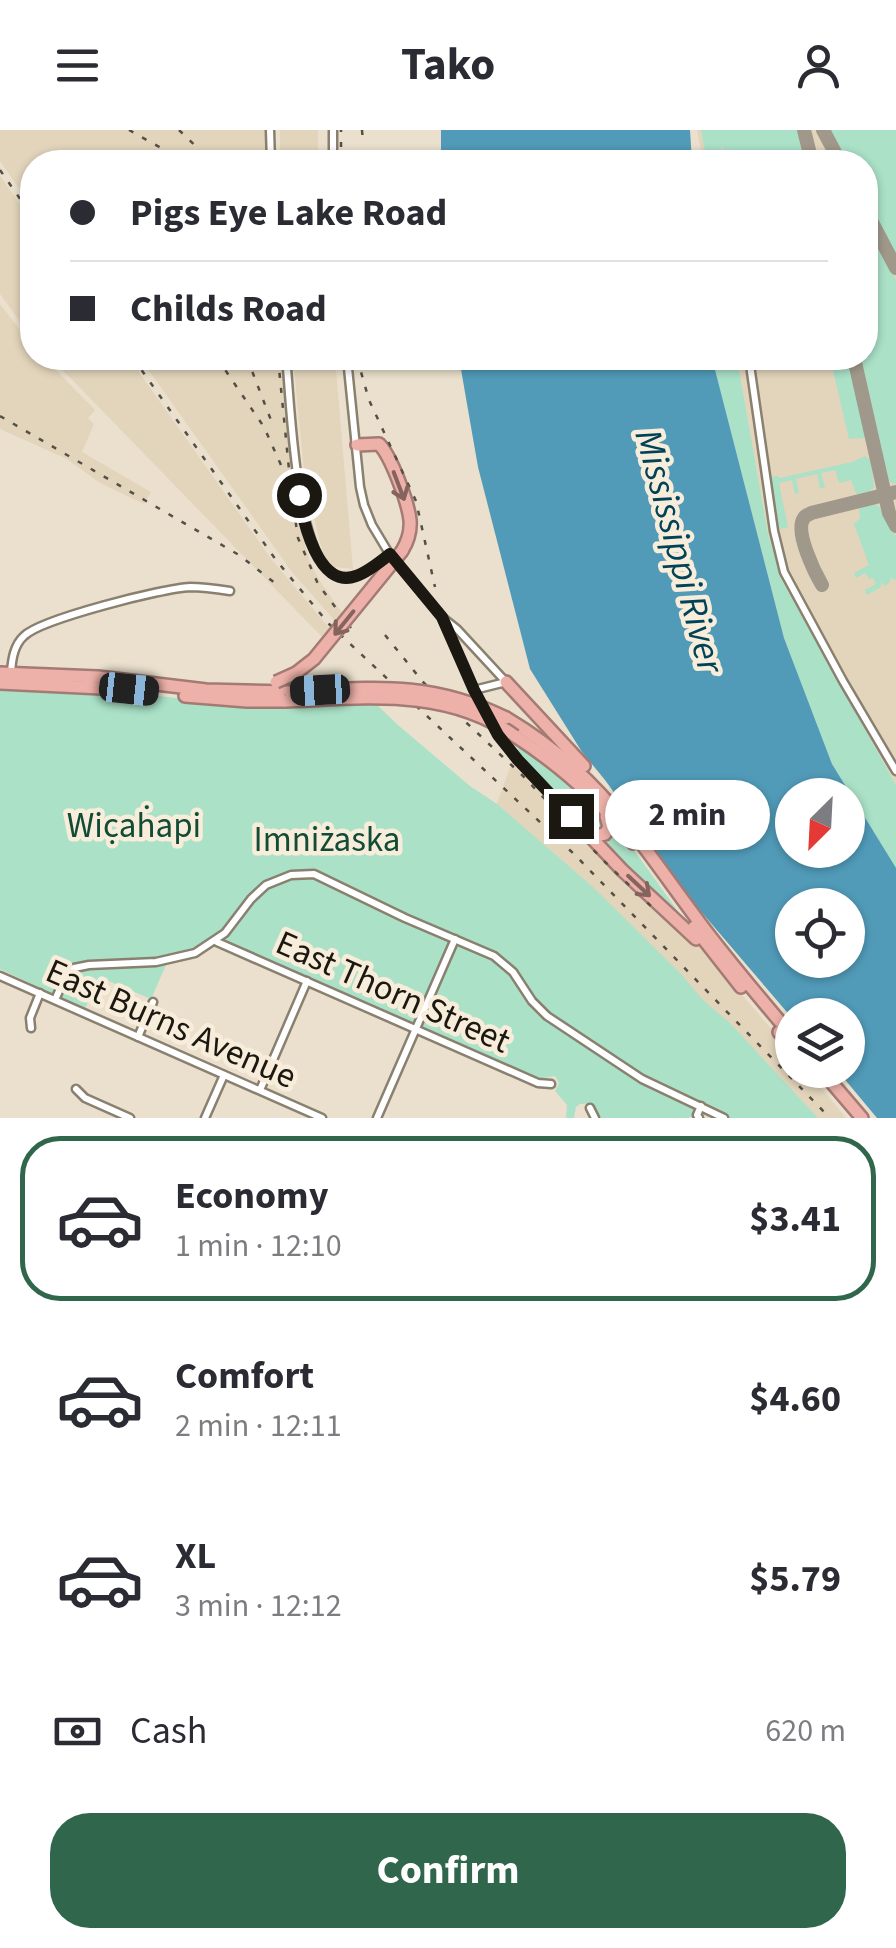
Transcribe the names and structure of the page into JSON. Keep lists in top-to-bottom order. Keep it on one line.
{"streets":{"street":["East Thorn Street","East Burns Avenue"]},"water":["Mississippi River"],"parks":["Wic̣aḣapi","Imniżaska"],"north":"bottom left","page":{"header":"Tako","banner":["Pigs Eye Lake Road","Childs Road"],"bubble":"2 min","list":[{"name":"Economy","note":"1 min · 12:10","value":"$3.41"},{"name":"Comfort","note":"2 min · 12:11","value":"$4.60"},{"name":"XL","note":"3 min · 12:12","value":"$5.79"}],"pay":["Cash","620 m"],"buttons":"Confirm"}}
